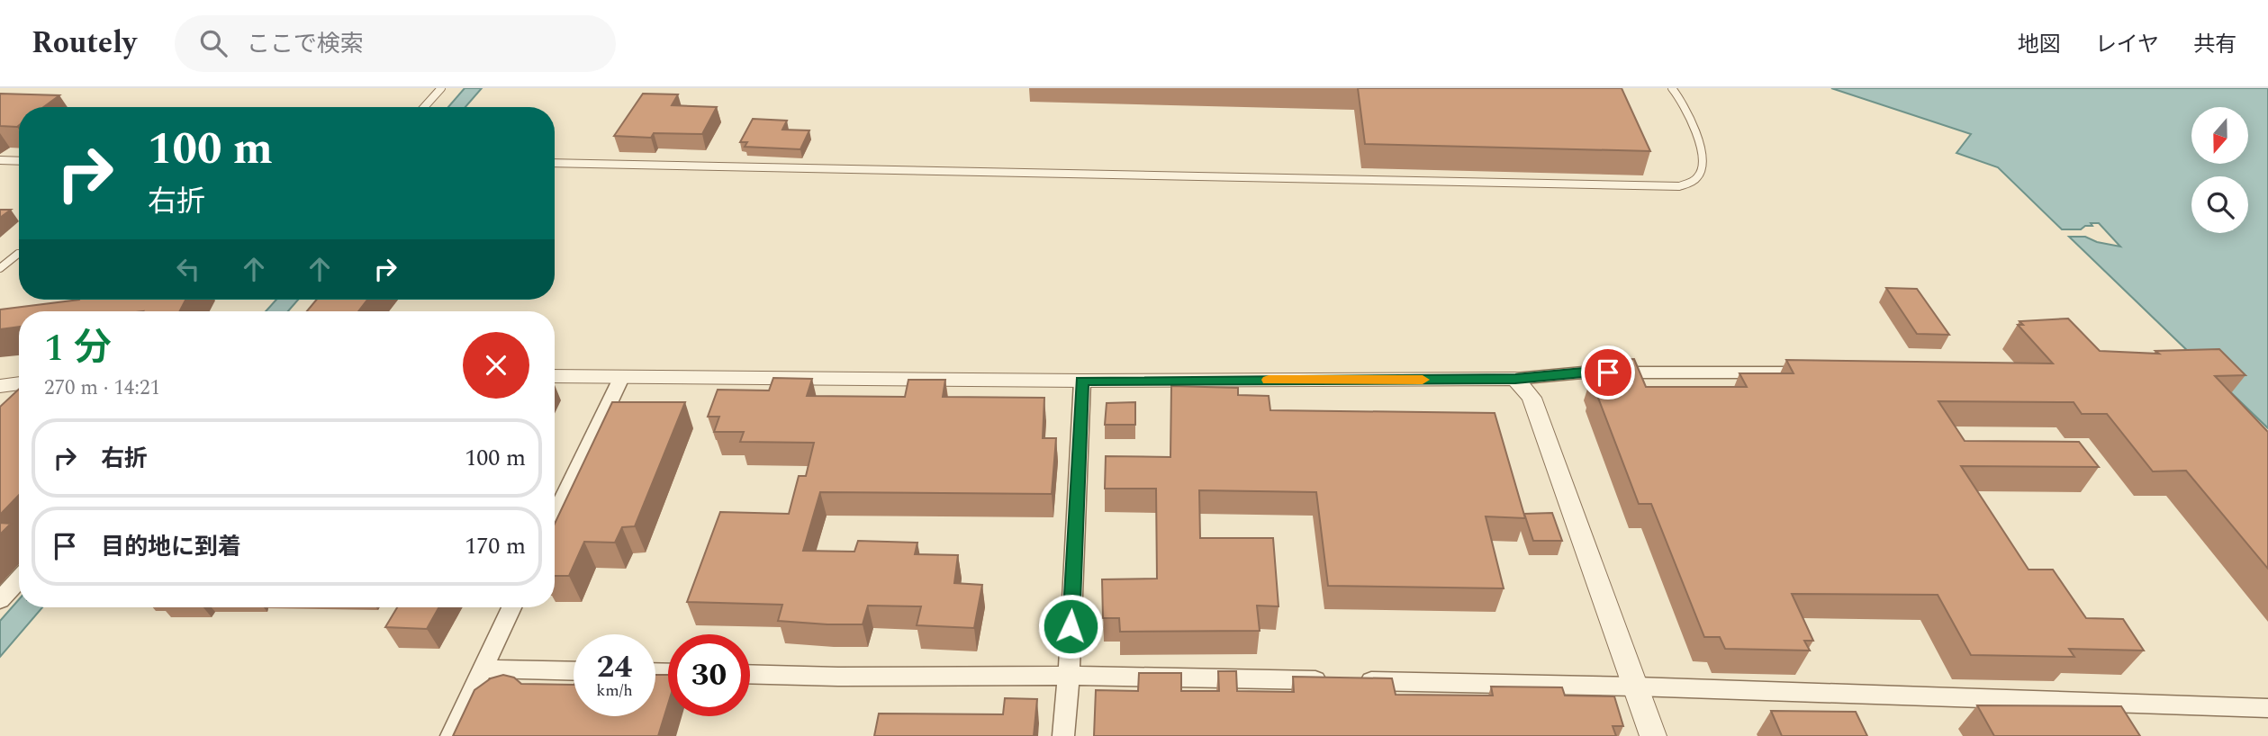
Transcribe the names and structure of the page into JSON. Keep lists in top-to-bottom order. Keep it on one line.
{"north":"bottom","page":{"header":"Routely","search":"ここで検索","nav":["地図","レイヤ","共有"],"turn":["100 m","右折"],"heading":["1 分","270 m · 14:21"],"list":[{"name":"右折","value":"100 m"},{"name":"目的地に到着","value":"170 m"}],"speed":"24 km/h","limit":"30"}}
